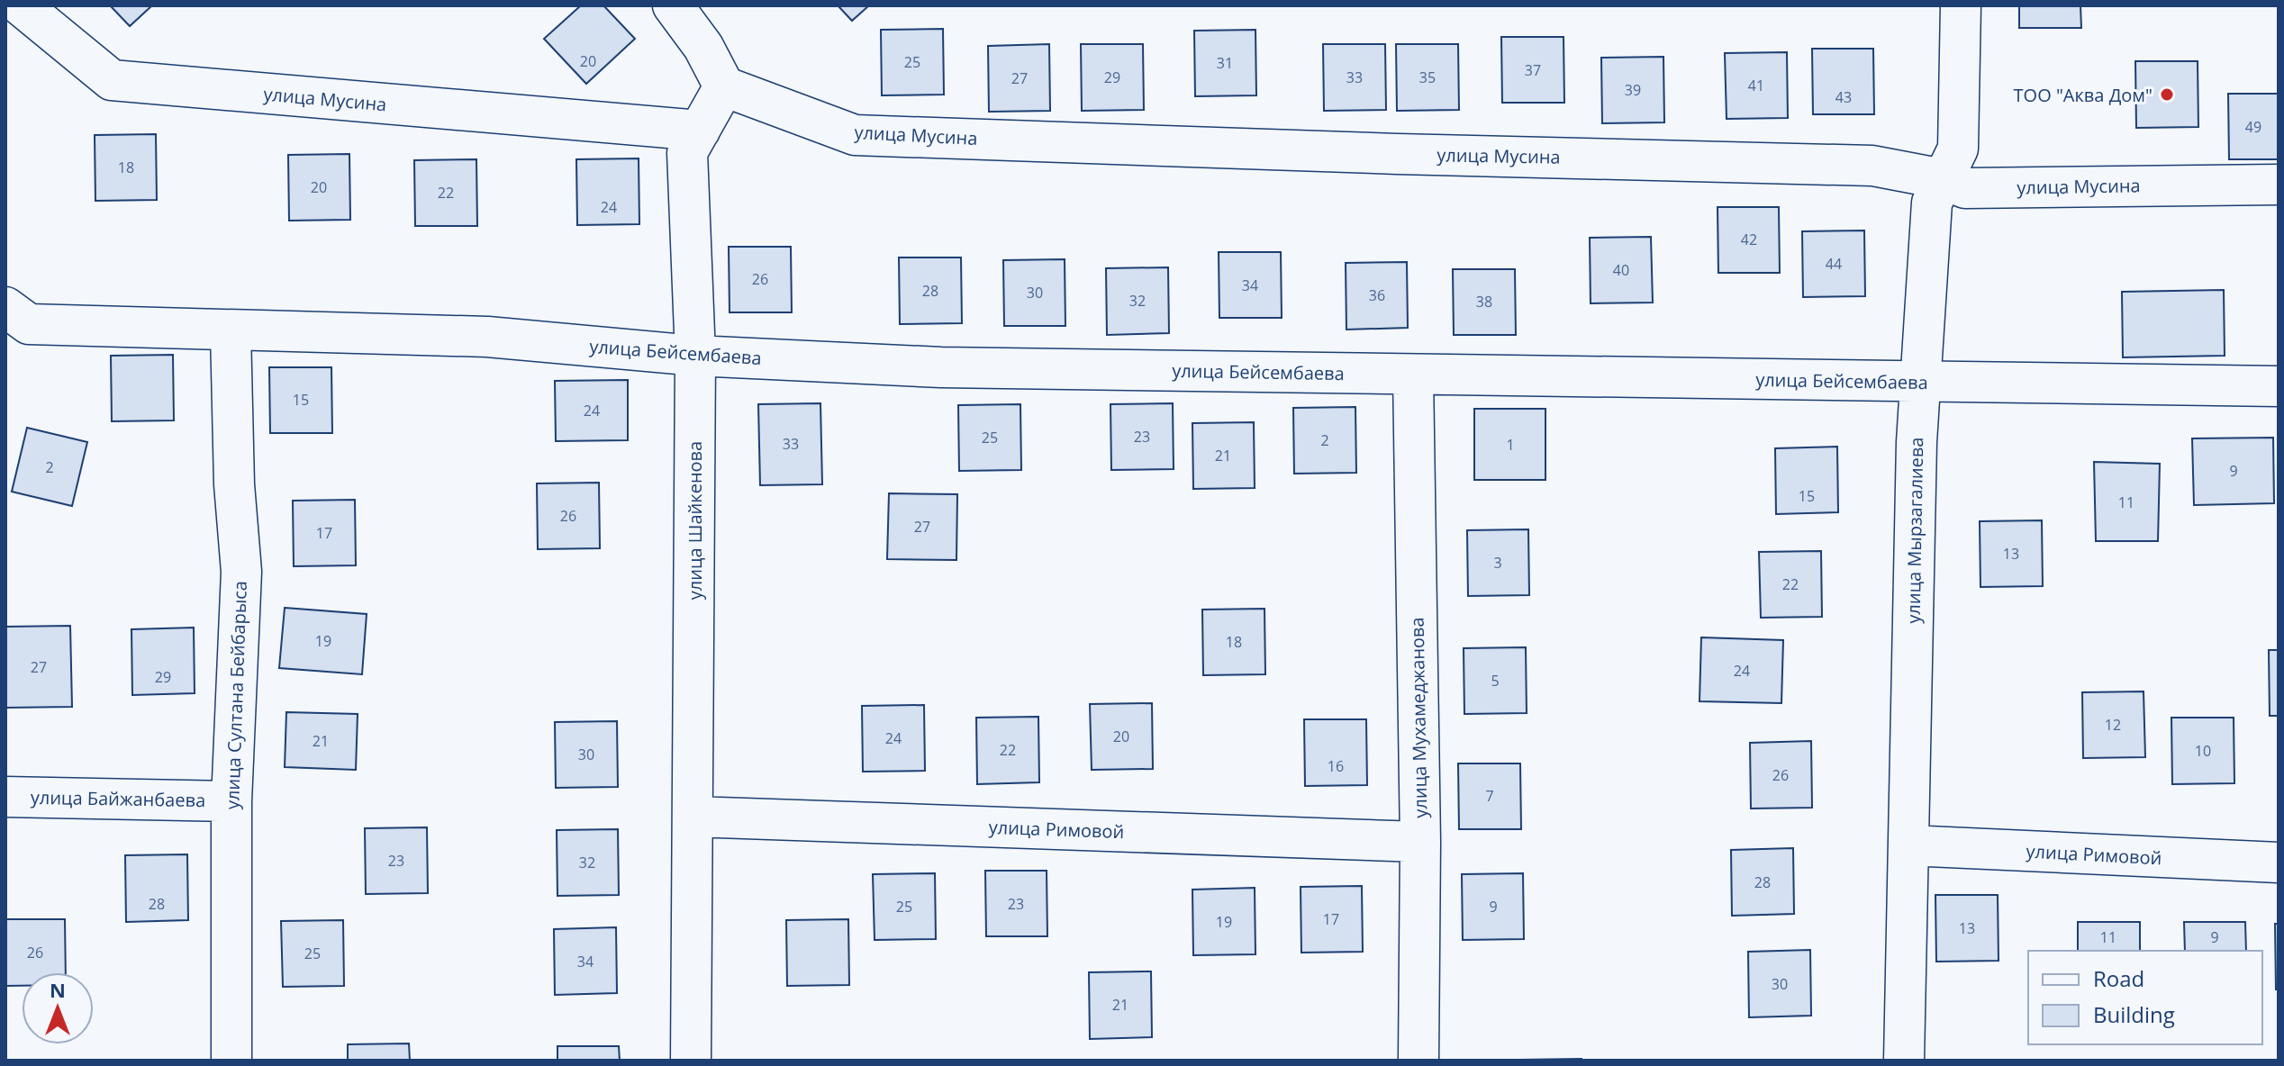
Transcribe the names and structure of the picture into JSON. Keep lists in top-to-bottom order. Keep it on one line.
{"streets":{"street":["улица Мусина","улица Бейсембаева","улица Шайкенова","улица Мырзагалиева","улица Султана Бейбарыса","улица Мухамеджанова","улица Байжанбаева","улица Римовой"]},"crossings":[["улица Мусина","улица Шайкенова"],["улица Мусина","улица Мырзагалиева"],["улица Бейсембаева","улица Шайкенова"],["улица Бейсембаева","улица Мырзагалиева"],["улица Бейсембаева","улица Султана Бейбарыса"],["улица Бейсембаева","улица Мухамеджанова"],["улица Шайкенова","улица Римовой"],["улица Мырзагалиева","улица Римовой"],["улица Султана Бейбарыса","улица Байжанбаева"],["улица Мухамеджанова","улица Римовой"]],"places":["ТОО \"Аква Дом\""],"house_numbers":["20","25","31","37","29","33","35","27","41","39","43","49","18","20","22","24","42","44","40","26","34","28","30","36","32","38","15","24","23","25","2","33","1","21","2","9","15","11","26","27","17","13","3","22","19","18","27","24","29","5","12","20","24","21","22","10","30","16","26","7","23","32","28","28","23","25","9","17","19","13","11","9","26","25","34","30","21"],"legend":["Road","Building"],"north":"top"}
